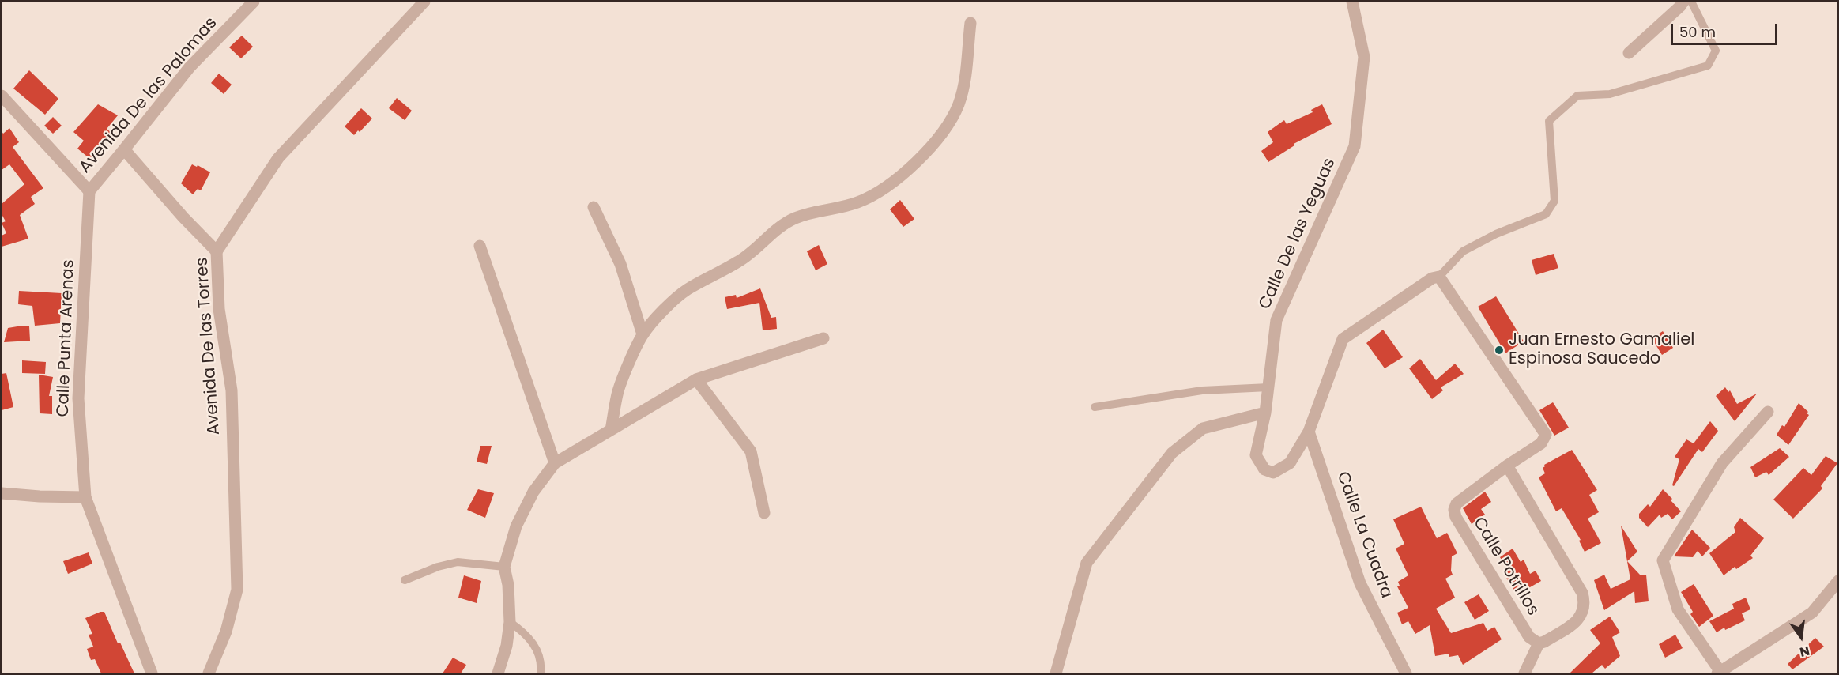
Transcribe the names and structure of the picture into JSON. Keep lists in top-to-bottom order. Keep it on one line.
{"streets":{"street":["Avenida De las Palomas","Calle De las Yeguas","Calle Punta Arenas","Avenida De las Torres","Calle La Cuadra","Calle Potrillos"]},"crossings":[["Avenida De las Palomas","Calle Punta Arenas"],["Calle De las Yeguas","Calle La Cuadra"]],"places":["Juan Ernesto Gamaliel Espinosa Saucedo"],"scale_bar":"50 m","north":"bottom"}
